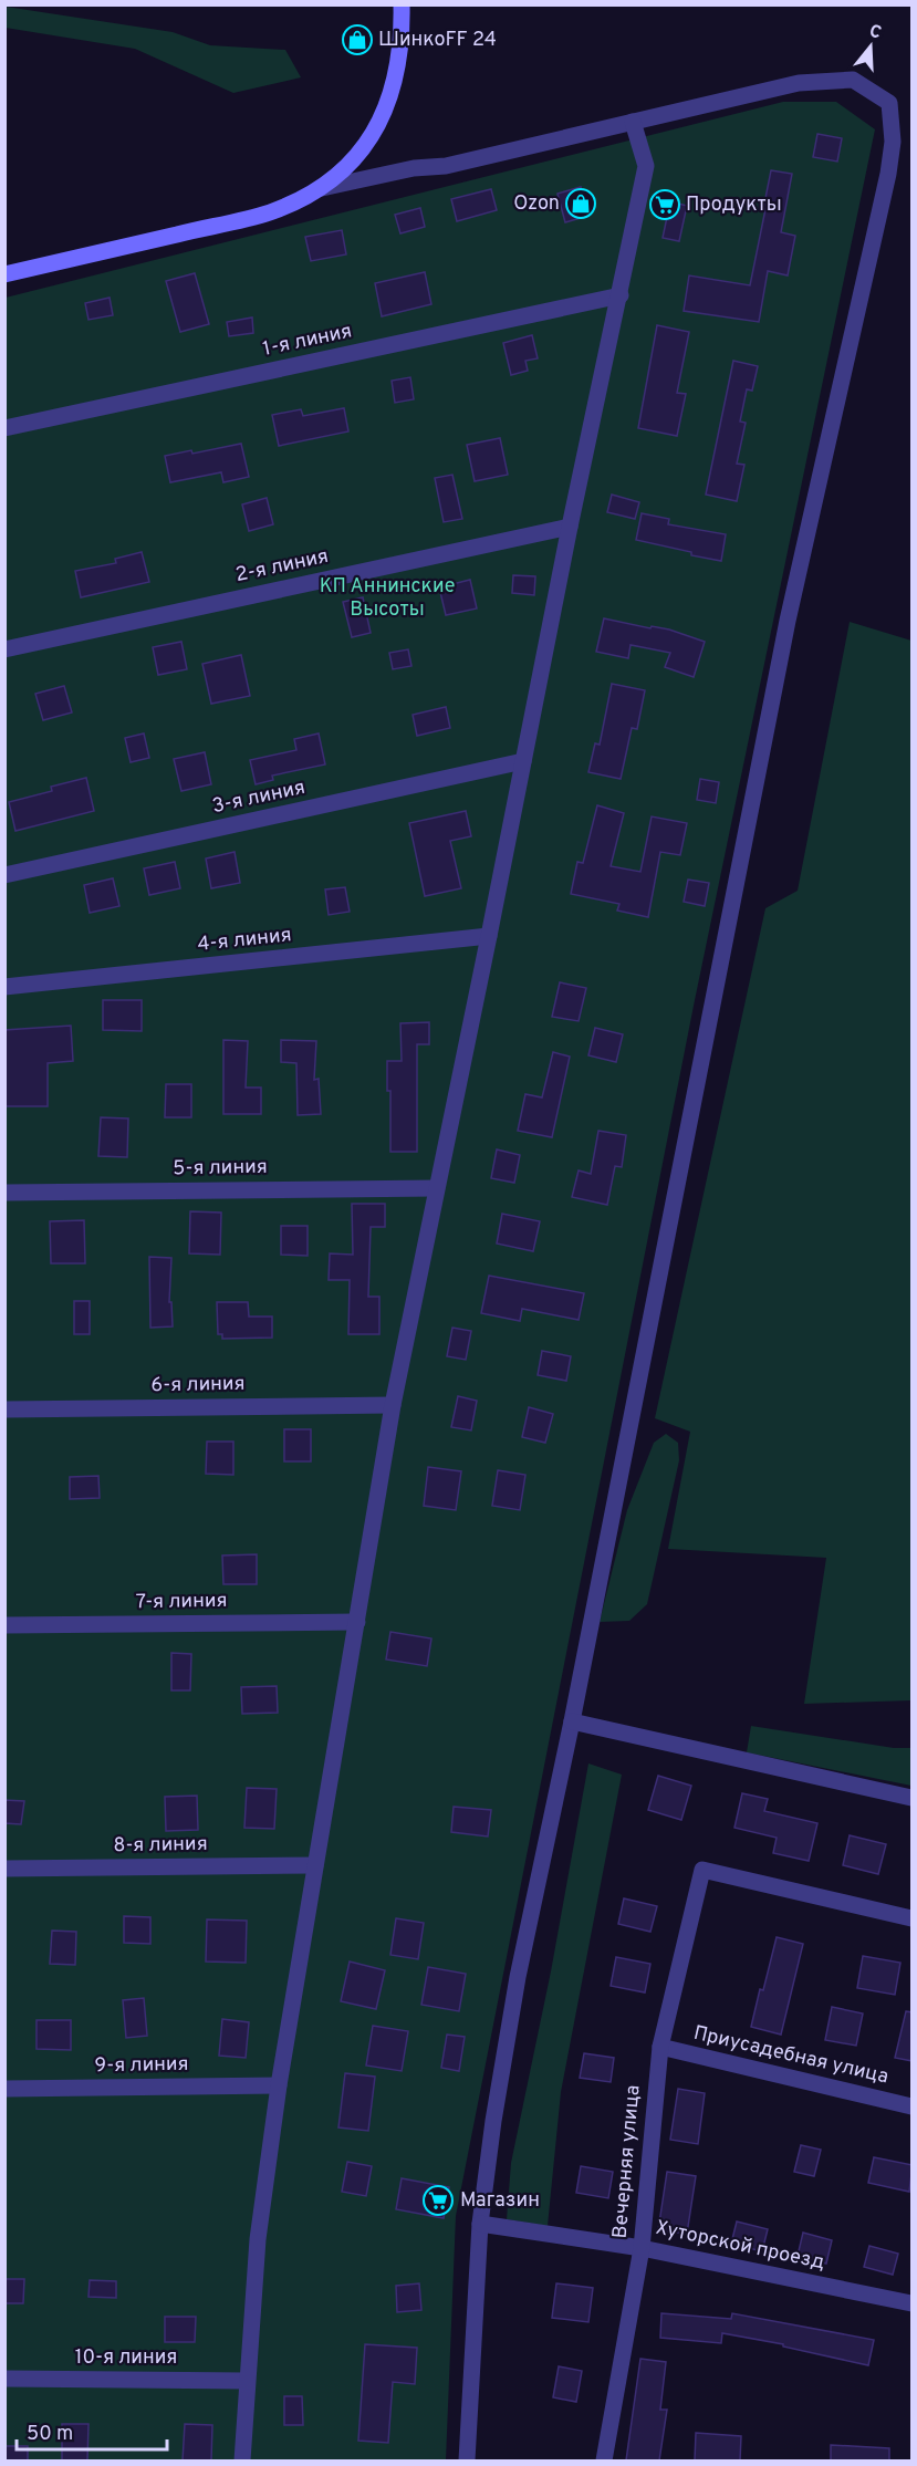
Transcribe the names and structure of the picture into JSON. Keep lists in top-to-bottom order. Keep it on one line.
{"streets":{"street":["1-я линия","2-я линия","3-я линия","4-я линия","5-я линия","6-я линия","7-я линия","8-я линия","Приусадебная улица","9-я линия","Вечерняя улица","Хуторской проезд","10-я линия"]},"crossings":[["Приусадебная улица","Вечерняя улица"],["Вечерняя улица","Хуторской проезд"]],"parks":["КП Аннинские Высоты"],"places":{"shop":["ШинкоFF 24","Ozon"],"supermarket":["Продукты","Магазин"]},"scale_bar":"50 m","north":"top"}
